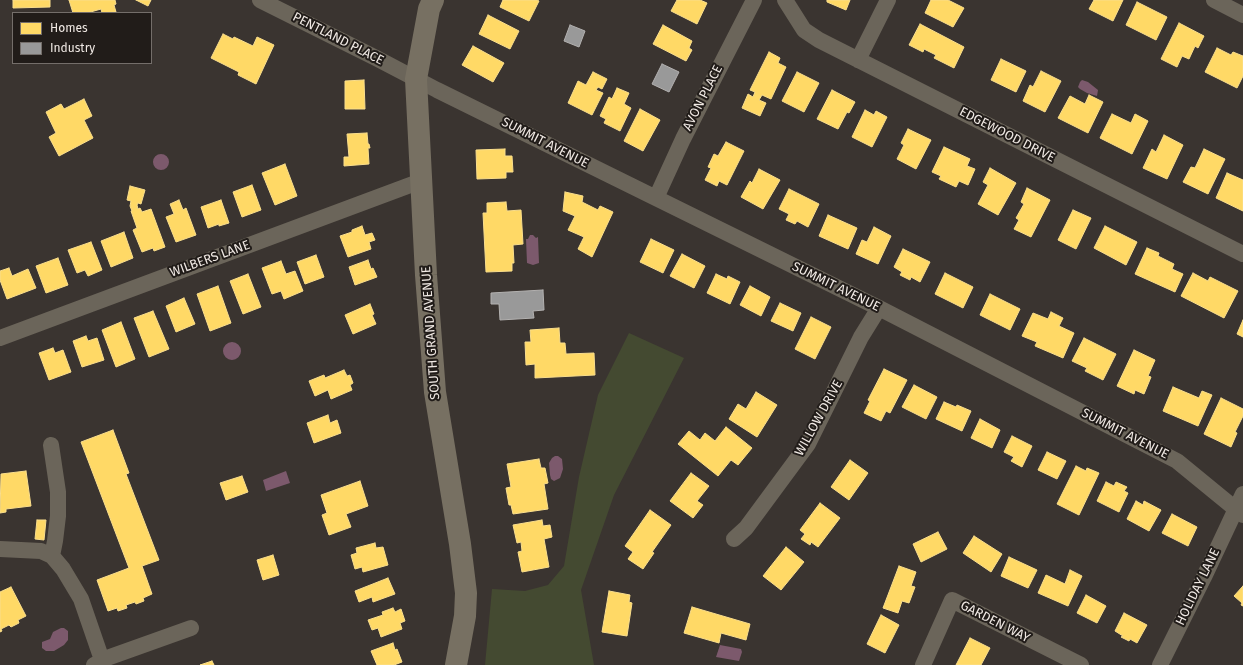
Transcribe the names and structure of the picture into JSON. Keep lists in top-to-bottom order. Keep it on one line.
{"streets":{"main road":["SOUTH GRAND AVENUE"],"street":["PENTLAND PLACE","AVON PLACE","EDGEWOOD DRIVE","SUMMIT AVENUE","WILBERS LANE","WILLOW DRIVE","HOLIDAY LANE","GARDEN WAY"]},"crossings":[["PENTLAND PLACE","SUMMIT AVENUE"],["PENTLAND PLACE","SOUTH GRAND AVENUE"],["AVON PLACE","SUMMIT AVENUE"],["SUMMIT AVENUE","SOUTH GRAND AVENUE"],["SUMMIT AVENUE","WILLOW DRIVE"],["SUMMIT AVENUE","HOLIDAY LANE"],["WILBERS LANE","SOUTH GRAND AVENUE"]],"legend":["Homes","Industry"]}
